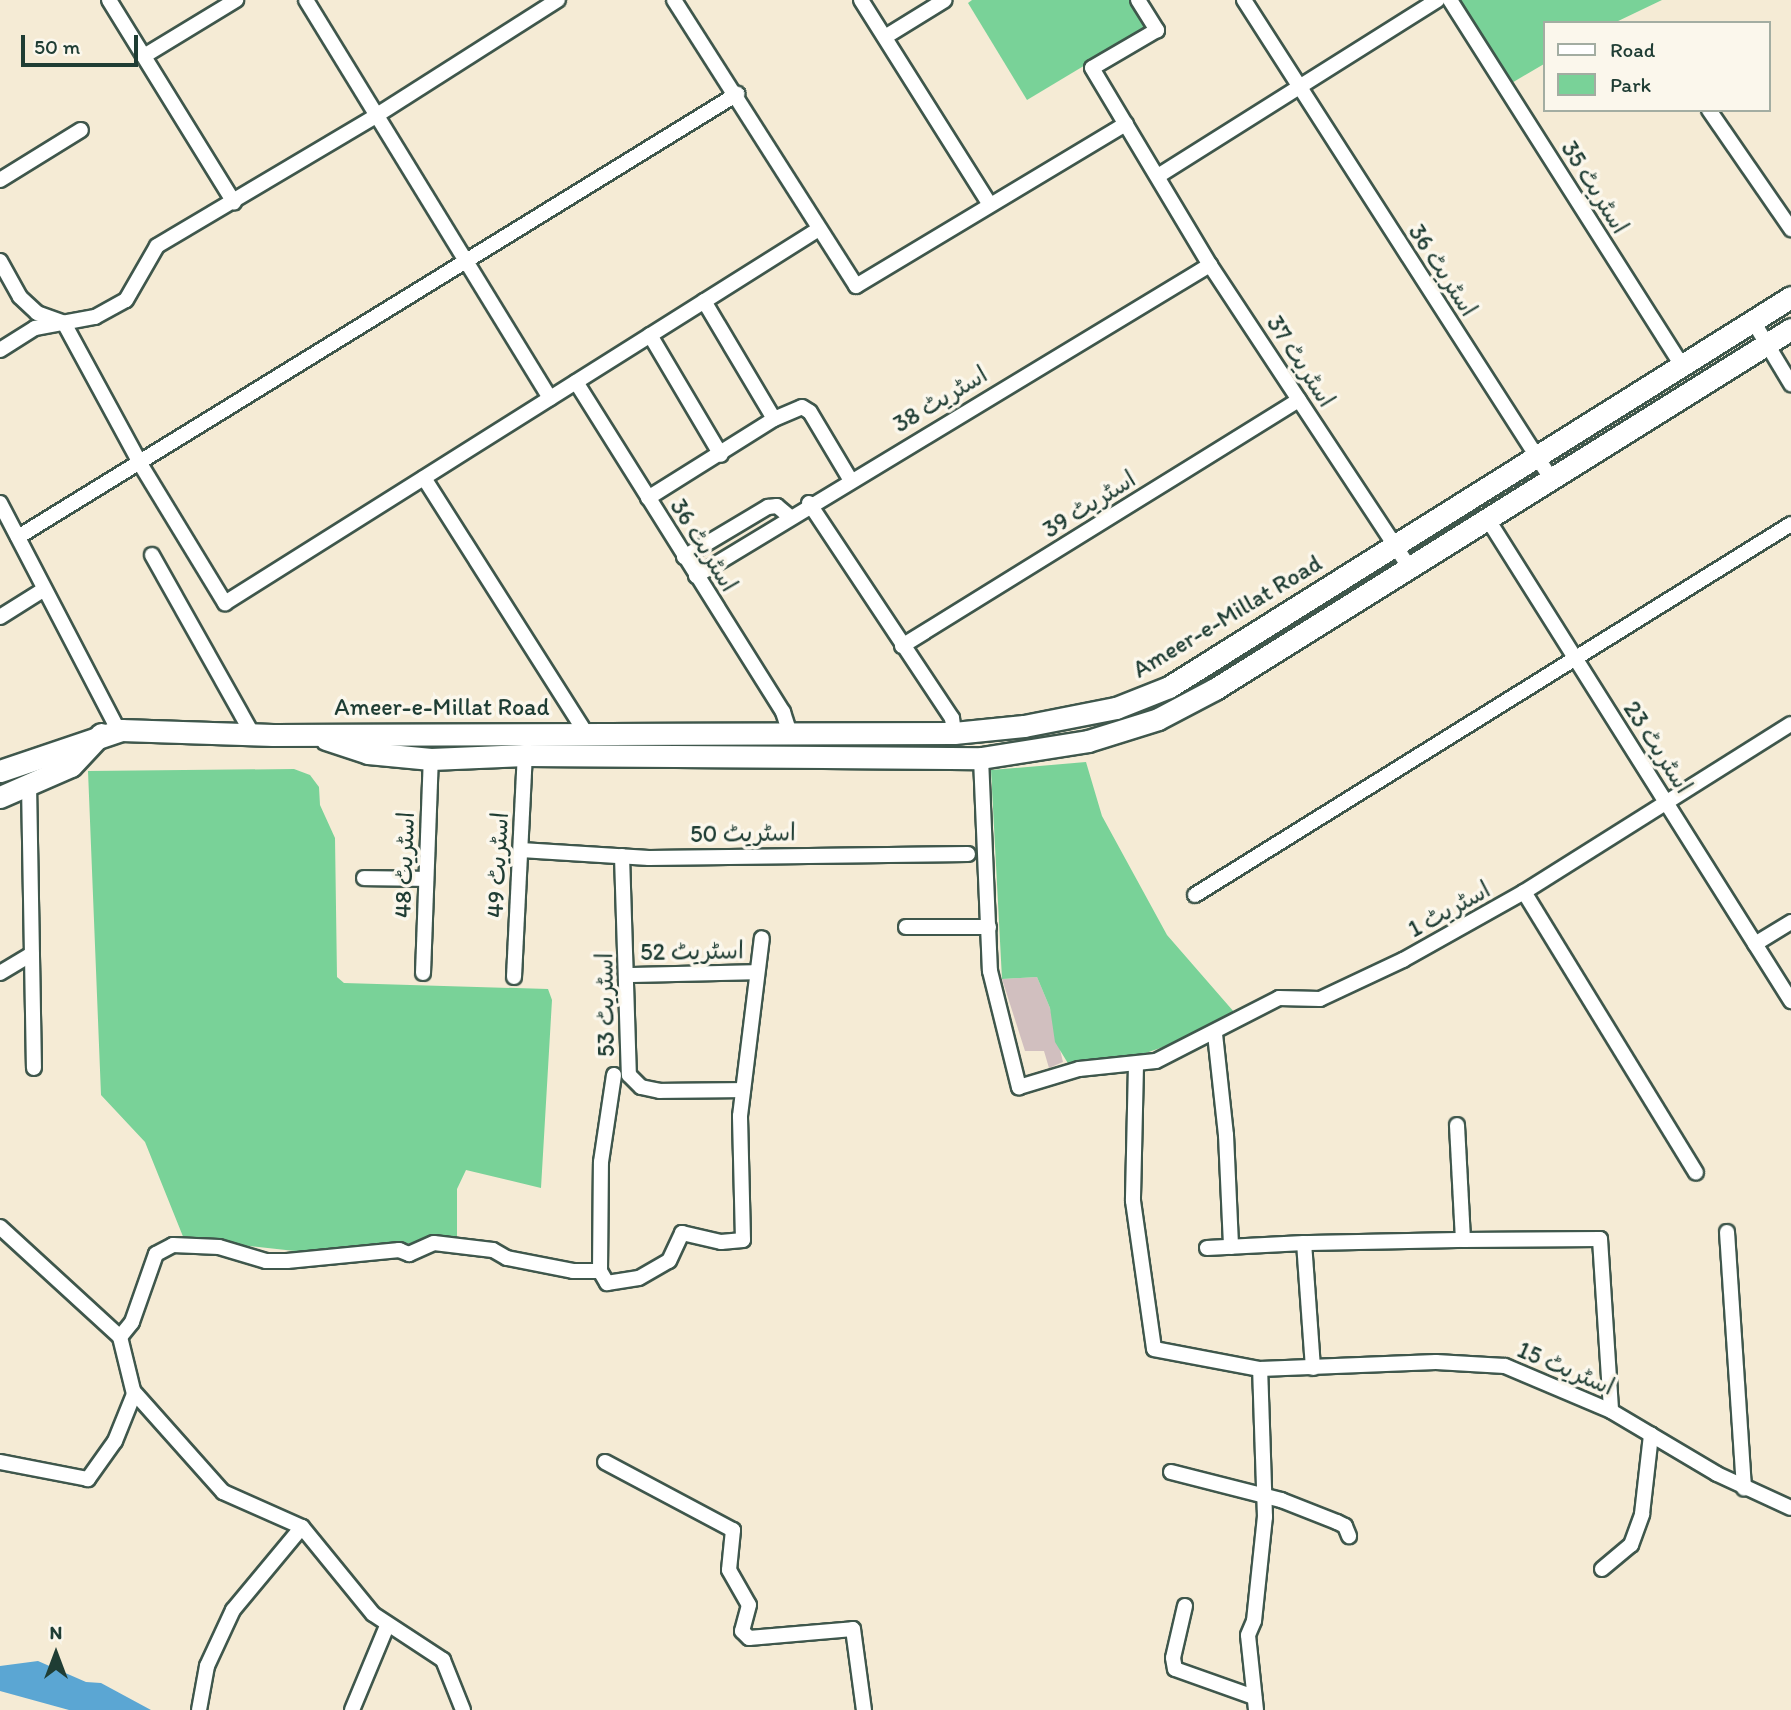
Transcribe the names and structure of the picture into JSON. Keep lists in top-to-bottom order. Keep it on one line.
{"streets":{"main road":["Ameer-e-Millat Road"],"street":["اسٹریٹ 35","اسٹریٹ 36","اسٹریٹ 37","اسٹریٹ 38","اسٹریٹ 39","اسٹریٹ 23","اسٹریٹ 50","اسٹریٹ 48","اسٹریٹ 49","اسٹریٹ 1","اسٹریٹ 52","اسٹریٹ 53","اسٹریٹ 15"]},"crossings":[["اسٹریٹ 35","Ameer-e-Millat Road"],["اسٹریٹ 36","اسٹریٹ 38"],["اسٹریٹ 36","Ameer-e-Millat Road"],["اسٹریٹ 37","اسٹریٹ 38"],["اسٹریٹ 37","اسٹریٹ 39"],["اسٹریٹ 37","Ameer-e-Millat Road"],["Ameer-e-Millat Road","اسٹریٹ 23"],["Ameer-e-Millat Road","اسٹریٹ 48"],["Ameer-e-Millat Road","اسٹریٹ 49"],["اسٹریٹ 23","اسٹریٹ 1"],["اسٹریٹ 50","اسٹریٹ 49"],["اسٹریٹ 50","اسٹریٹ 53"],["اسٹریٹ 1","اسٹریٹ 15"],["اسٹریٹ 52","اسٹریٹ 53"]],"legend":["Road","Park"],"scale_bar":"50 m","north":"top"}
